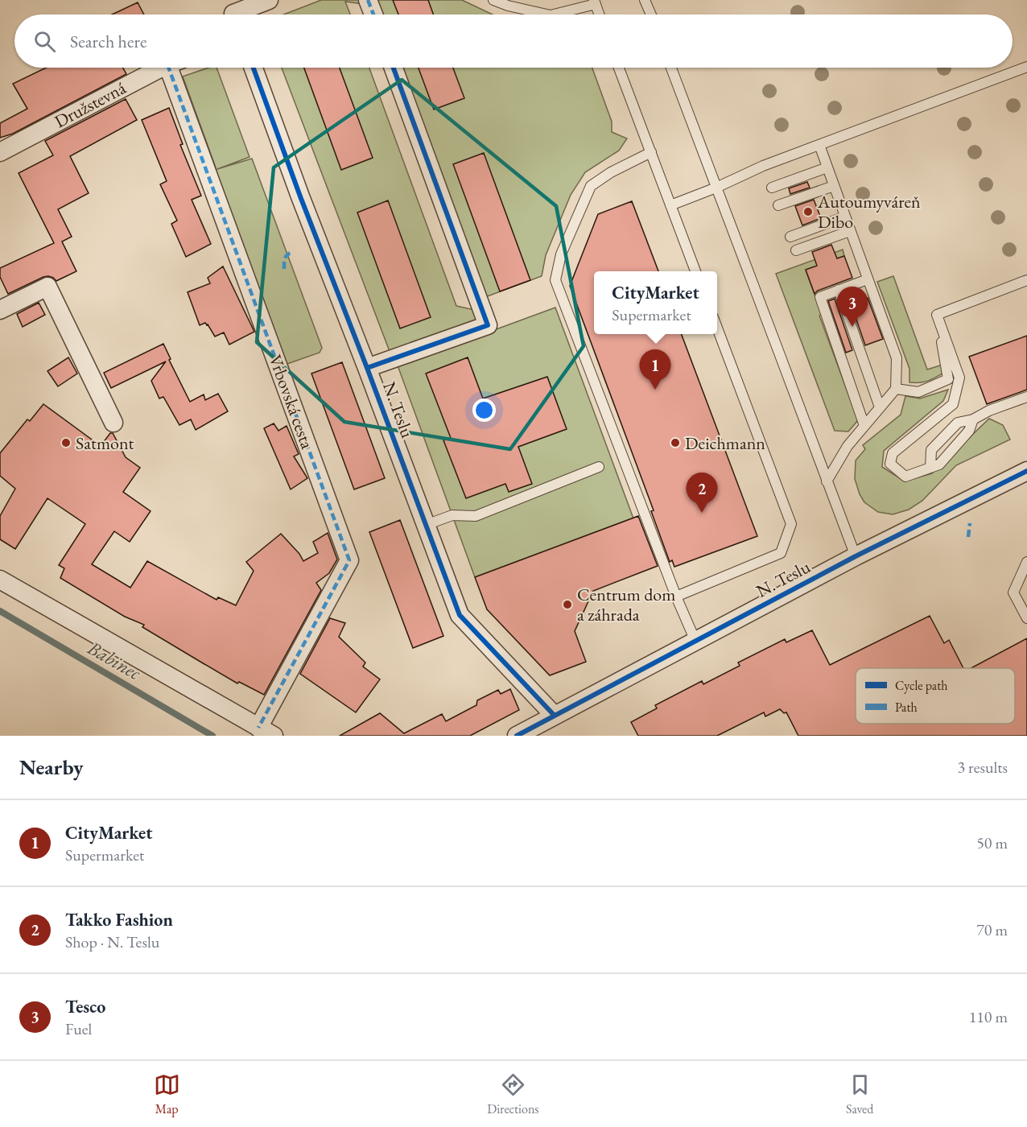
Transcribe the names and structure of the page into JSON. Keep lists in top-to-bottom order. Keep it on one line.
{"streets":{"street":["Družstevná","Vrbovská cesta","N. Teslu"]},"water":["Babinec"],"places":["Autoumyváreň Dibo","Satmont","Deichmann","Centrum dom a záhrada"],"legend":["Cycle path","Path"],"page":{"search":"Search here","popup":["CityMarket","Supermarket"],"pins":["3","1","2"],"heading":["Nearby","3 results"],"list":[{"mark":"1","name":"CityMarket","note":"Supermarket","value":"50 m"},{"mark":"2","name":"Takko Fashion","note":"Shop · N. Teslu","value":"70 m"},{"mark":"3","name":"Tesco","note":"Fuel","value":"110 m"}],"nav":["Map","Directions","Saved"]}}
